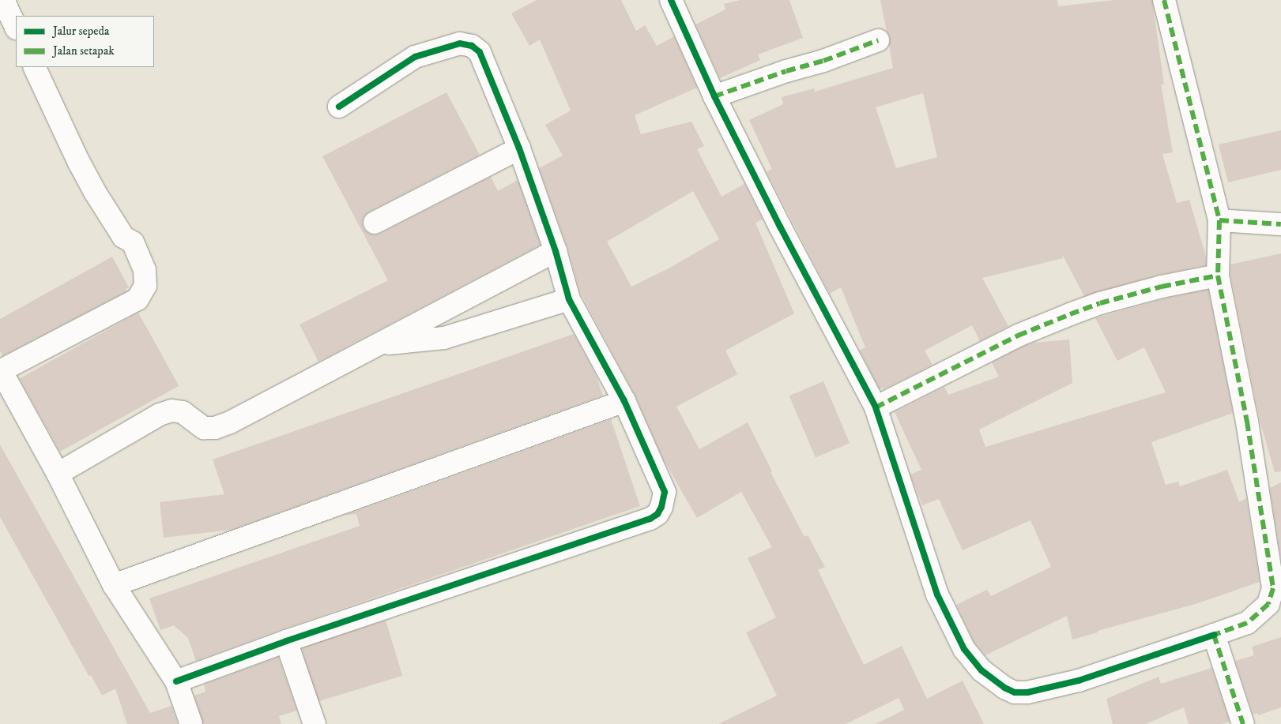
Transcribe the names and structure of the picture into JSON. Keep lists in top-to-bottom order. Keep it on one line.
{"legend":["Jalur sepeda","Jalan setapak"]}
